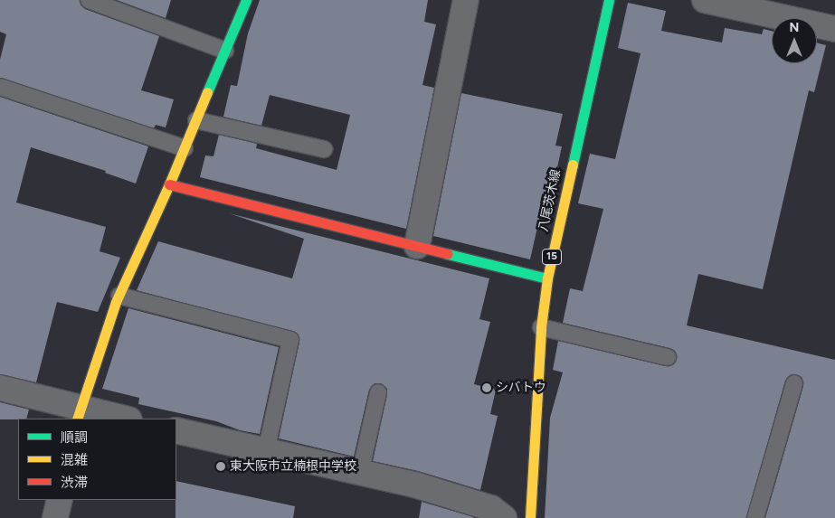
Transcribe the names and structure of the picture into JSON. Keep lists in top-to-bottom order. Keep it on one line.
{"streets":{"street":["八尾茨木線","15"]},"places":["シバトウ","東大阪市立楠根中学校"],"legend":["順調","混雑","渋滞"],"north":"top"}
